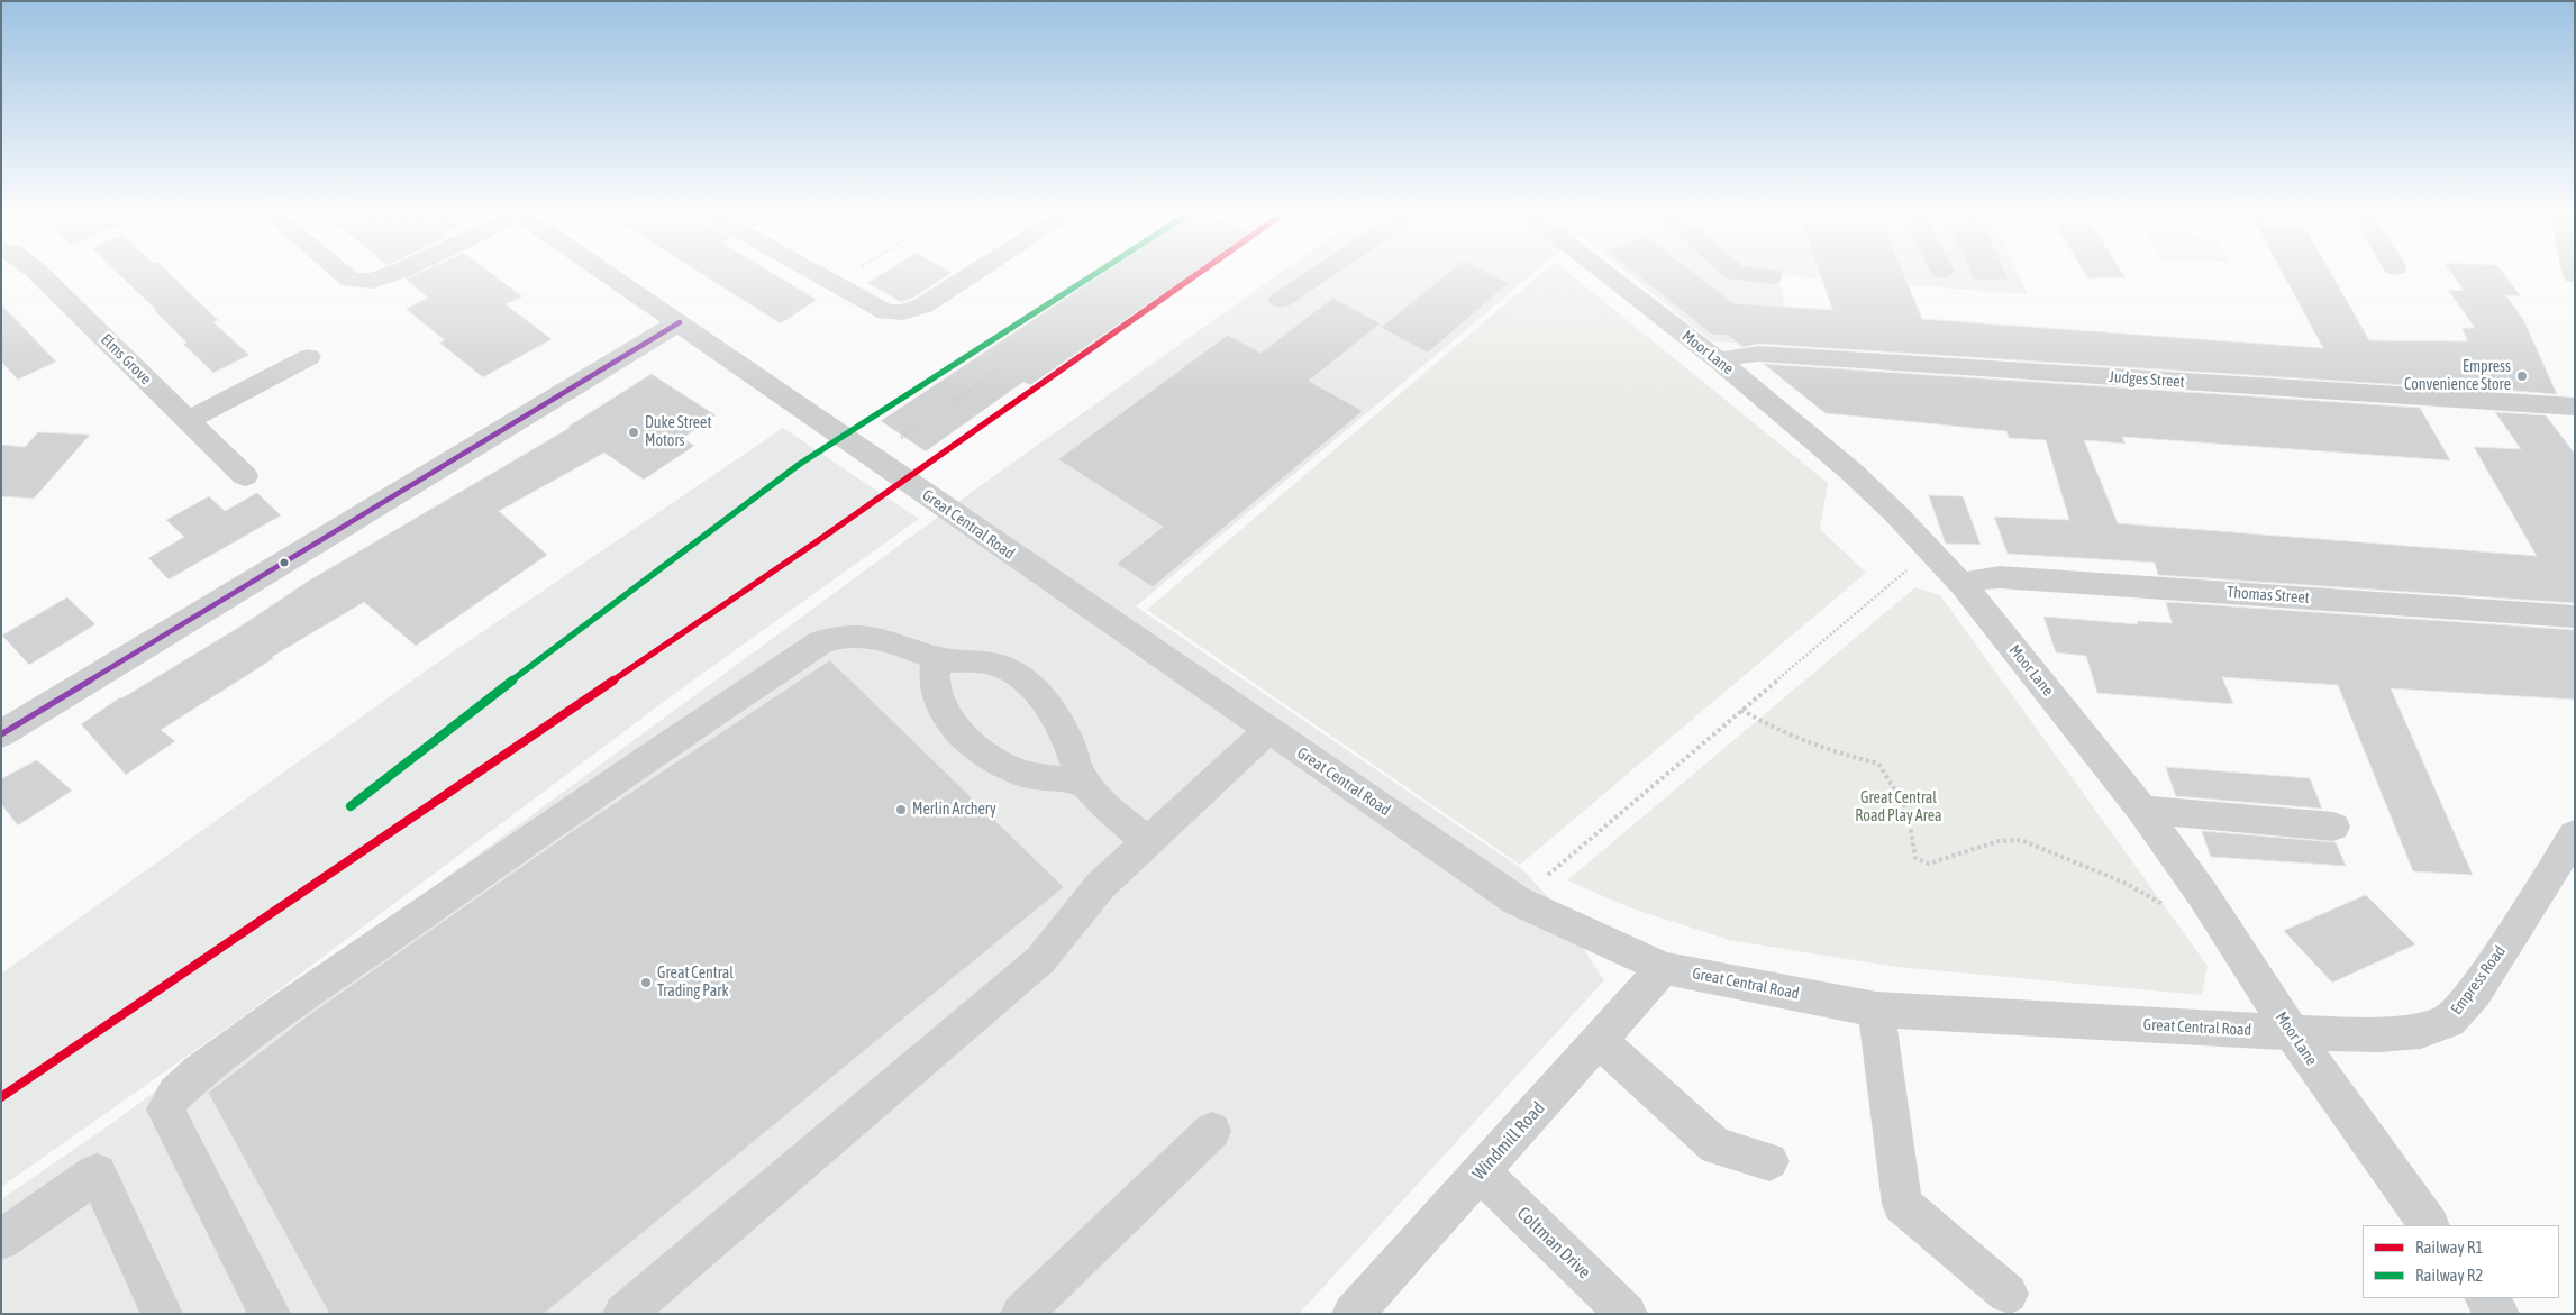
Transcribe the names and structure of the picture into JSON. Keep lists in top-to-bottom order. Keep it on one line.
{"streets":{"street":["Moor Lane","Elms Grove","Judges Street","Great Central Road","Thomas Street","Empress Road","Windmill Road","Coltman Drive"]},"crossings":[["Moor Lane","Judges Street"],["Moor Lane","Great Central Road"],["Moor Lane","Thomas Street"],["Moor Lane","Empress Road"],["Great Central Road","Empress Road"],["Great Central Road","Windmill Road"],["Windmill Road","Coltman Drive"]],"parks":["Great Central Road Play Area"],"places":["Empress Convenience Store","Duke Street Motors","Merlin Archery","Great Central Trading Park"],"lines":["rail line R1","rail line R2"],"legend":["Railway R1","Railway R2"]}
